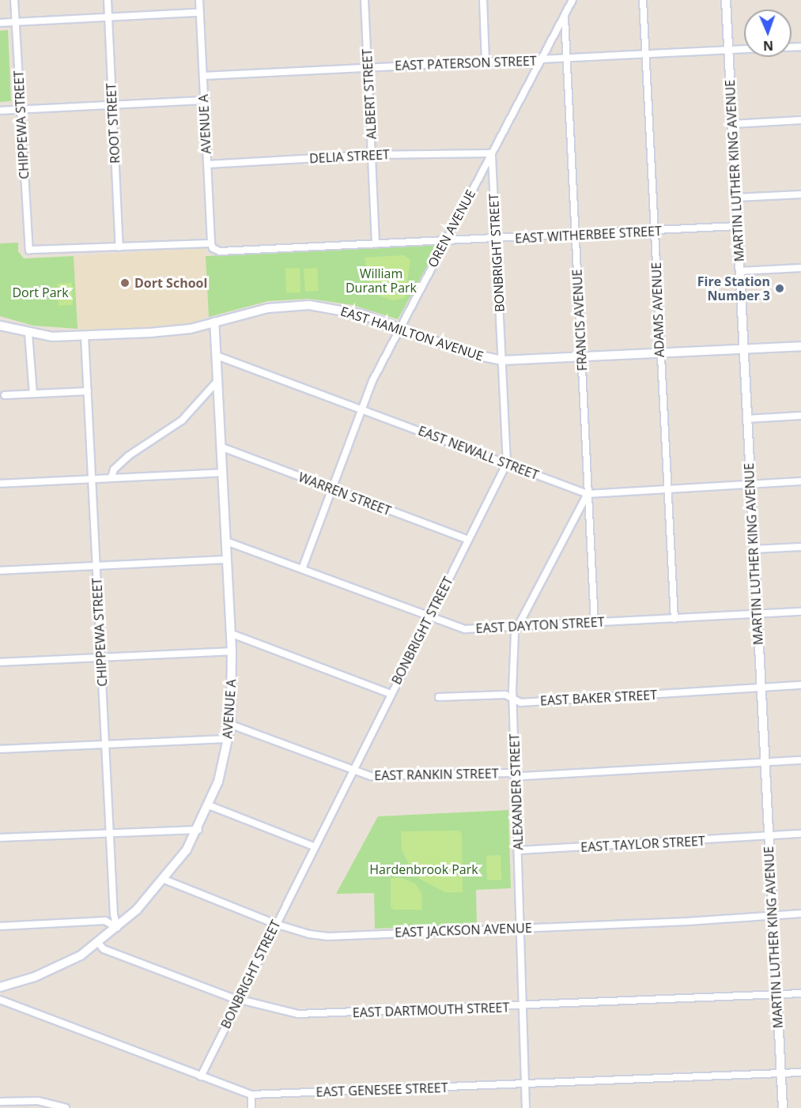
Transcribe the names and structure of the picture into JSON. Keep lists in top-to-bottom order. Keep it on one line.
{"streets":{"street":["EAST PATERSON STREET","ALBERT STREET","ROOT STREET","AVENUE A","CHIPPEWA STREET","DELIA STREET","MARTIN LUTHER KING AVENUE","OREN AVENUE","EAST WITHERBEE STREET","BONBRIGHT STREET","ADAMS AVENUE","FRANCIS AVENUE","EAST HAMILTON AVENUE","EAST NEWALL STREET","WARREN STREET","EAST DAYTON STREET","EAST BAKER STREET","EAST RANKIN STREET","ALEXANDER STREET","EAST TAYLOR STREET","EAST JACKSON AVENUE","EAST DARTMOUTH STREET","EAST GENESEE STREET"]},"crossings":[["EAST PATERSON STREET","ALBERT STREET"],["EAST PATERSON STREET","AVENUE A"],["EAST PATERSON STREET","MARTIN LUTHER KING AVENUE"],["EAST PATERSON STREET","OREN AVENUE"],["EAST PATERSON STREET","ADAMS AVENUE"],["EAST PATERSON STREET","FRANCIS AVENUE"],["ALBERT STREET","DELIA STREET"],["ALBERT STREET","EAST WITHERBEE STREET"],["ROOT STREET","EAST WITHERBEE STREET"],["AVENUE A","CHIPPEWA STREET"],["AVENUE A","DELIA STREET"],["AVENUE A","EAST WITHERBEE STREET"],["AVENUE A","EAST HAMILTON AVENUE"],["AVENUE A","EAST NEWALL STREET"],["AVENUE A","WARREN STREET"],["AVENUE A","EAST DAYTON STREET"],["AVENUE A","EAST RANKIN STREET"],["AVENUE A","EAST JACKSON AVENUE"],["AVENUE A","EAST DARTMOUTH STREET"],["CHIPPEWA STREET","EAST WITHERBEE STREET"],["CHIPPEWA STREET","EAST HAMILTON AVENUE"],["DELIA STREET","OREN AVENUE"],["DELIA STREET","BONBRIGHT STREET"],["MARTIN LUTHER KING AVENUE","EAST WITHERBEE STREET"],["MARTIN LUTHER KING AVENUE","EAST HAMILTON AVENUE"],["MARTIN LUTHER KING AVENUE","EAST NEWALL STREET"],["MARTIN LUTHER KING AVENUE","EAST DAYTON STREET"],["MARTIN LUTHER KING AVENUE","EAST BAKER STREET"],["MARTIN LUTHER KING AVENUE","EAST RANKIN STREET"],["MARTIN LUTHER KING AVENUE","EAST TAYLOR STREET"],["MARTIN LUTHER KING AVENUE","EAST JACKSON AVENUE"],["MARTIN LUTHER KING AVENUE","EAST DARTMOUTH STREET"],["MARTIN LUTHER KING AVENUE","EAST GENESEE STREET"],["OREN AVENUE","EAST WITHERBEE STREET"],["OREN AVENUE","BONBRIGHT STREET"],["OREN AVENUE","FRANCIS AVENUE"],["OREN AVENUE","EAST HAMILTON AVENUE"],["OREN AVENUE","EAST NEWALL STREET"],["OREN AVENUE","WARREN STREET"],["OREN AVENUE","EAST DAYTON STREET"],["EAST WITHERBEE STREET","BONBRIGHT STREET"],["EAST WITHERBEE STREET","ADAMS AVENUE"],["EAST WITHERBEE STREET","FRANCIS AVENUE"],["BONBRIGHT STREET","EAST HAMILTON AVENUE"],["BONBRIGHT STREET","EAST NEWALL STREET"],["BONBRIGHT STREET","WARREN STREET"],["BONBRIGHT STREET","EAST DAYTON STREET"],["BONBRIGHT STREET","EAST RANKIN STREET"],["BONBRIGHT STREET","EAST JACKSON AVENUE"],["BONBRIGHT STREET","EAST DARTMOUTH STREET"],["BONBRIGHT STREET","EAST GENESEE STREET"],["ADAMS AVENUE","EAST HAMILTON AVENUE"],["ADAMS AVENUE","EAST NEWALL STREET"],["ADAMS AVENUE","EAST DAYTON STREET"],["FRANCIS AVENUE","EAST HAMILTON AVENUE"],["FRANCIS AVENUE","EAST NEWALL STREET"],["FRANCIS AVENUE","EAST DAYTON STREET"],["FRANCIS AVENUE","ALEXANDER STREET"],["EAST NEWALL STREET","ALEXANDER STREET"],["EAST DAYTON STREET","ALEXANDER STREET"],["EAST BAKER STREET","ALEXANDER STREET"],["EAST RANKIN STREET","ALEXANDER STREET"],["ALEXANDER STREET","EAST TAYLOR STREET"],["ALEXANDER STREET","EAST JACKSON AVENUE"],["ALEXANDER STREET","EAST DARTMOUTH STREET"],["ALEXANDER STREET","EAST GENESEE STREET"]],"parks":["William Durant Park","Dort Park","Hardenbrook Park"],"places":["Dort School","Fire Station Number 3"],"north":"bottom"}
